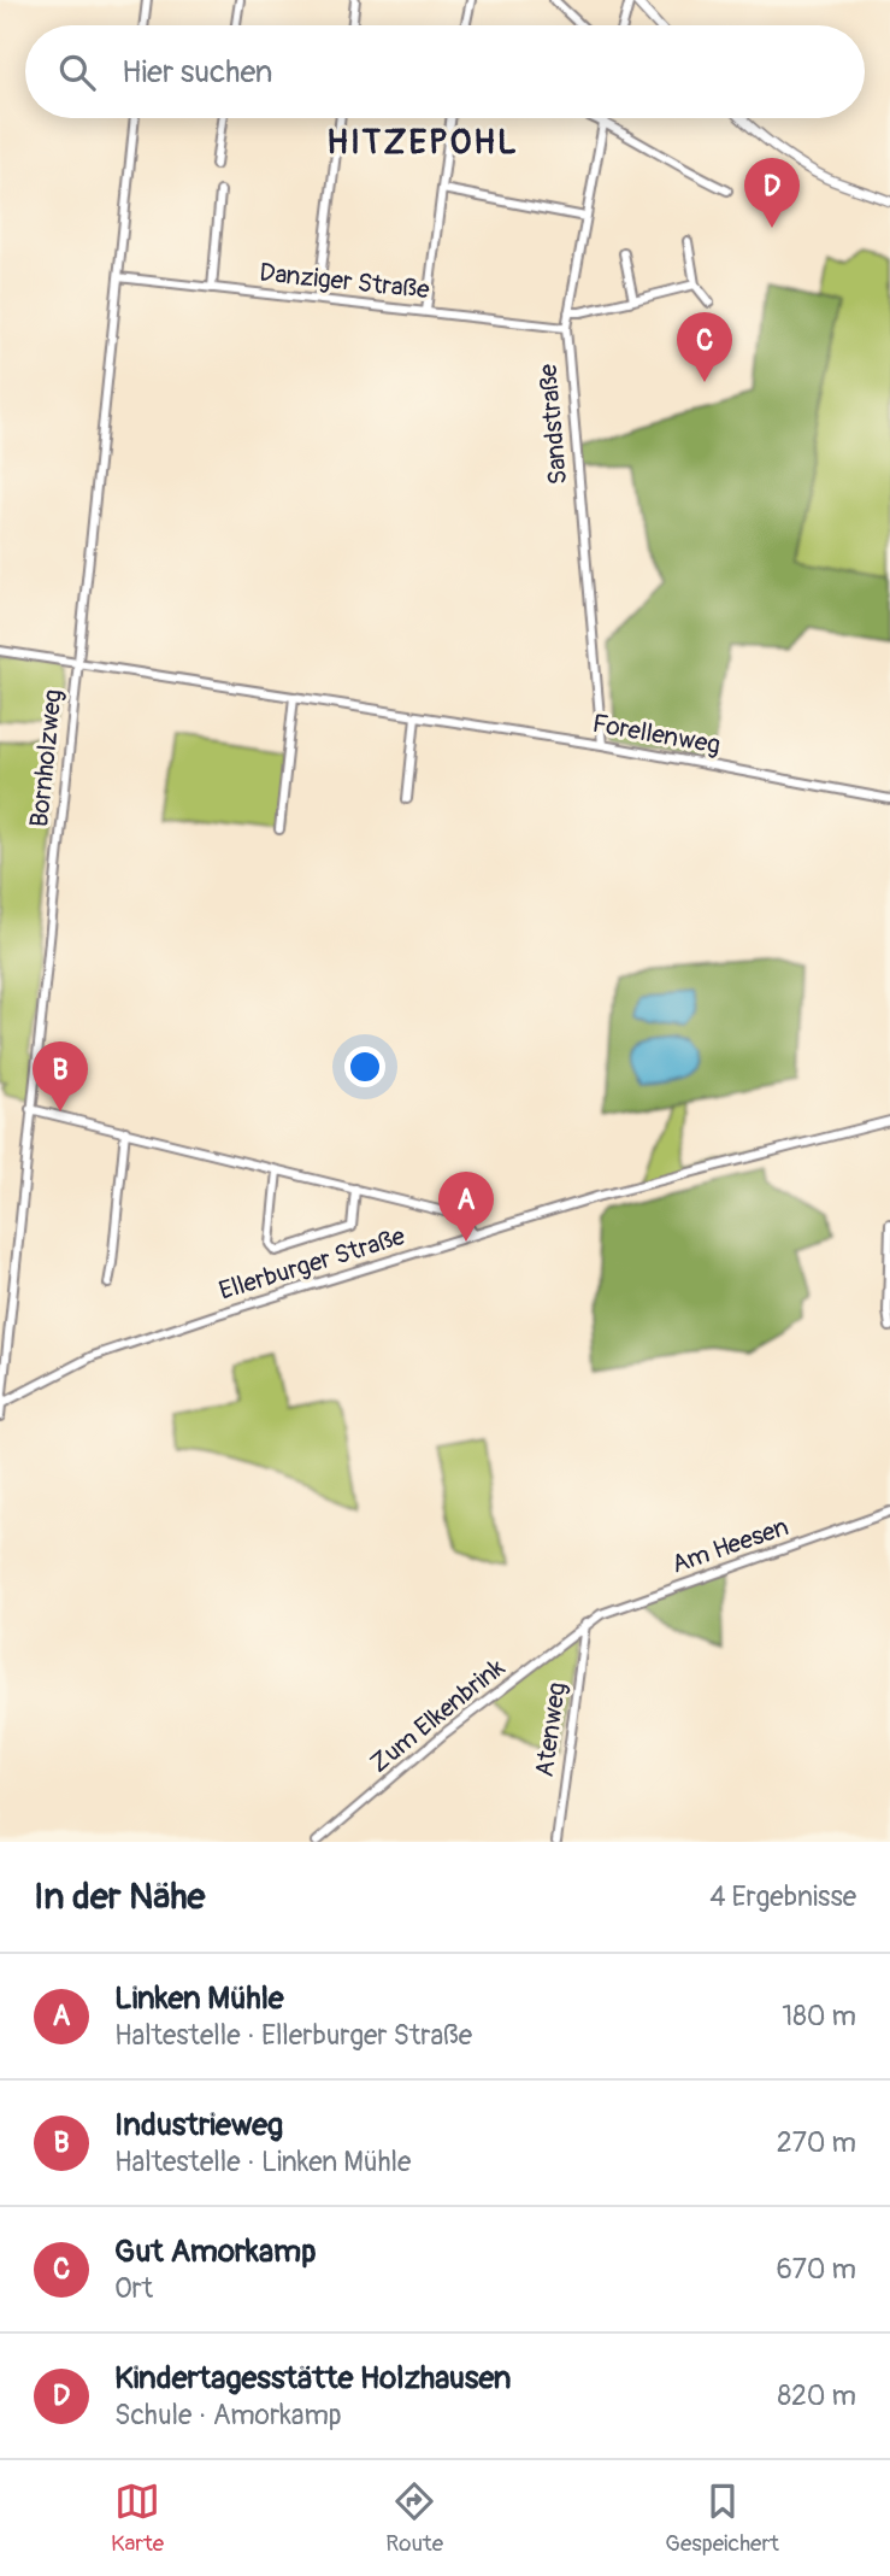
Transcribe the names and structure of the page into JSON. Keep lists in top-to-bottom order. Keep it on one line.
{"streets":{"street":["Danziger Straße","Sandstraße","Forellenweg","Bornholzweg","Ellerburger Straße","Am Heesen","Zum Elkenbrink","Atenweg"]},"crossings":[["Danziger Straße","Sandstraße"],["Danziger Straße","Bornholzweg"],["Sandstraße","Forellenweg"],["Forellenweg","Bornholzweg"],["Bornholzweg","Ellerburger Straße"],["Am Heesen","Zum Elkenbrink"],["Am Heesen","Atenweg"],["Zum Elkenbrink","Atenweg"]],"districts":["HITZEPOHL"],"page":{"search":"Hier suchen","pins":["D","C","B","A"],"heading":["In der Nähe","4 Ergebnisse"],"list":[{"mark":"A","name":"Linken Mühle","note":"Haltestelle · Ellerburger Straße","value":"180 m"},{"mark":"B","name":"Industrieweg","note":"Haltestelle · Linken Mühle","value":"270 m"},{"mark":"C","name":"Gut Amorkamp","note":"Ort","value":"670 m"},{"mark":"D","name":"Kindertagesstätte Holzhausen","note":"Schule · Amorkamp","value":"820 m"}],"nav":["Karte","Route","Gespeichert"]}}
